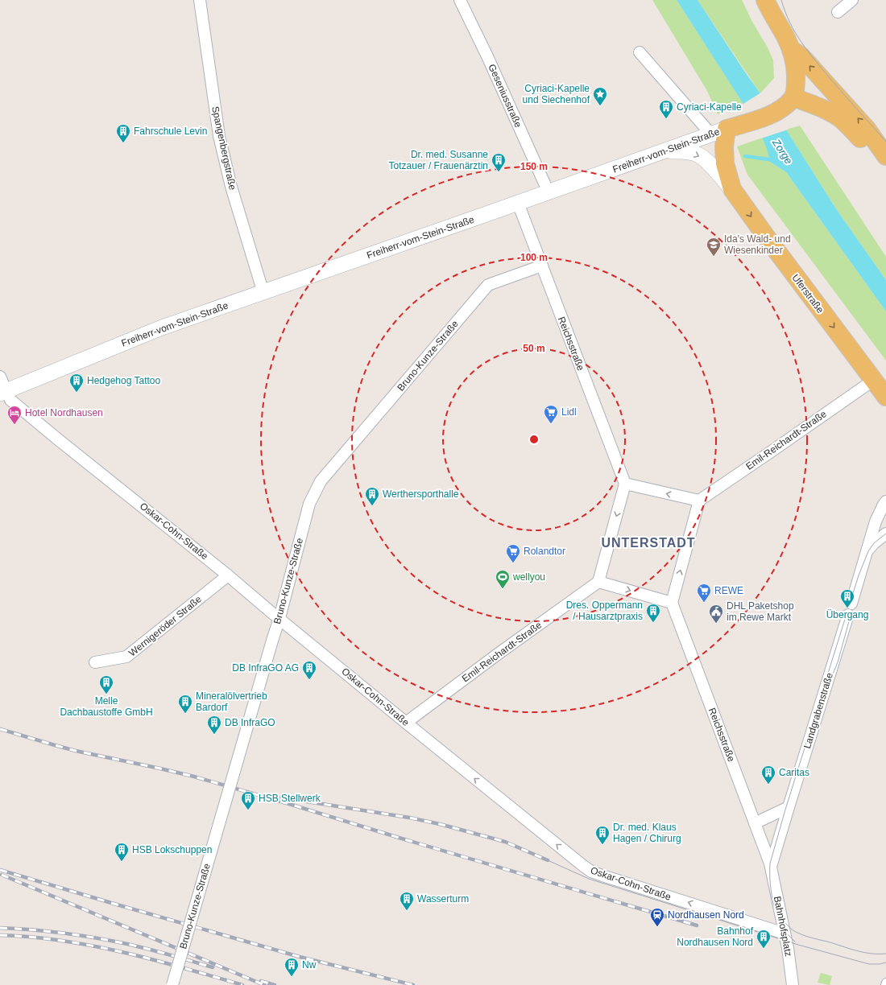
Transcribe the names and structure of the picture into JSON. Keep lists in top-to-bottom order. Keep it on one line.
{"streets":{"main road":["Freiherr-vom-Stein-Straße","Uferstraße"],"street":["Geseniusstraße","Spangenbergstraße","Reichsstraße","Bruno-Kunze-Straße","Emil-Reichardt-Straße","Oskar-Cohn-Straße","Wernigeröder Straße","Landgrabenstraße","Bahnhofsplatz"]},"crossings":[["Geseniusstraße","Freiherr-vom-Stein-Straße"],["Spangenbergstraße","Freiherr-vom-Stein-Straße"],["Freiherr-vom-Stein-Straße","Reichsstraße"],["Freiherr-vom-Stein-Straße","Oskar-Cohn-Straße"],["Uferstraße","Emil-Reichardt-Straße"],["Reichsstraße","Bruno-Kunze-Straße"],["Reichsstraße","Landgrabenstraße"],["Reichsstraße","Bahnhofsplatz"],["Bruno-Kunze-Straße","Oskar-Cohn-Straße"],["Emil-Reichardt-Straße","Oskar-Cohn-Straße"],["Oskar-Cohn-Straße","Wernigeröder Straße"],["Oskar-Cohn-Straße","Bahnhofsplatz"],["Landgrabenstraße","Bahnhofsplatz"]],"one_way":["Oskar-Cohn-Straße"],"districts":["UNTERSTADT"],"water":["Zorge"],"places":{"place":["Cyriaci-Kapelle und Siechenhof"],"building":["Cyriaci-Kapelle","Fahrschule Levin","Dr. med. Susanne Totzauer / Frauenärztin","Hedgehog Tattoo","Werthersporthalle","Übergang","Dres. Oppermann / Hausarztpraxis","DB InfraGO AG","Melle Dachbaustoffe GmbH","Mineralölvertrieb Bardorf","DB InfraGO","Caritas","HSB Stellwerk","Dr. med. Klaus Hagen / Chirurg","HSB Lokschuppen","Wasserturm","Bahnhof Nordhausen Nord","Nw"],"school or university":["Ida's Wald- und Wiesenkinder"],"supermarket":["Lidl","Rolandtor","REWE"],"hotel":["Hotel Nordhausen"],"sports":["wellyou"],"public building":["DHL Paketshop im Rewe Markt"],"station":["Nordhausen Nord"]},"rings":["150 m","100 m","50 m"]}
